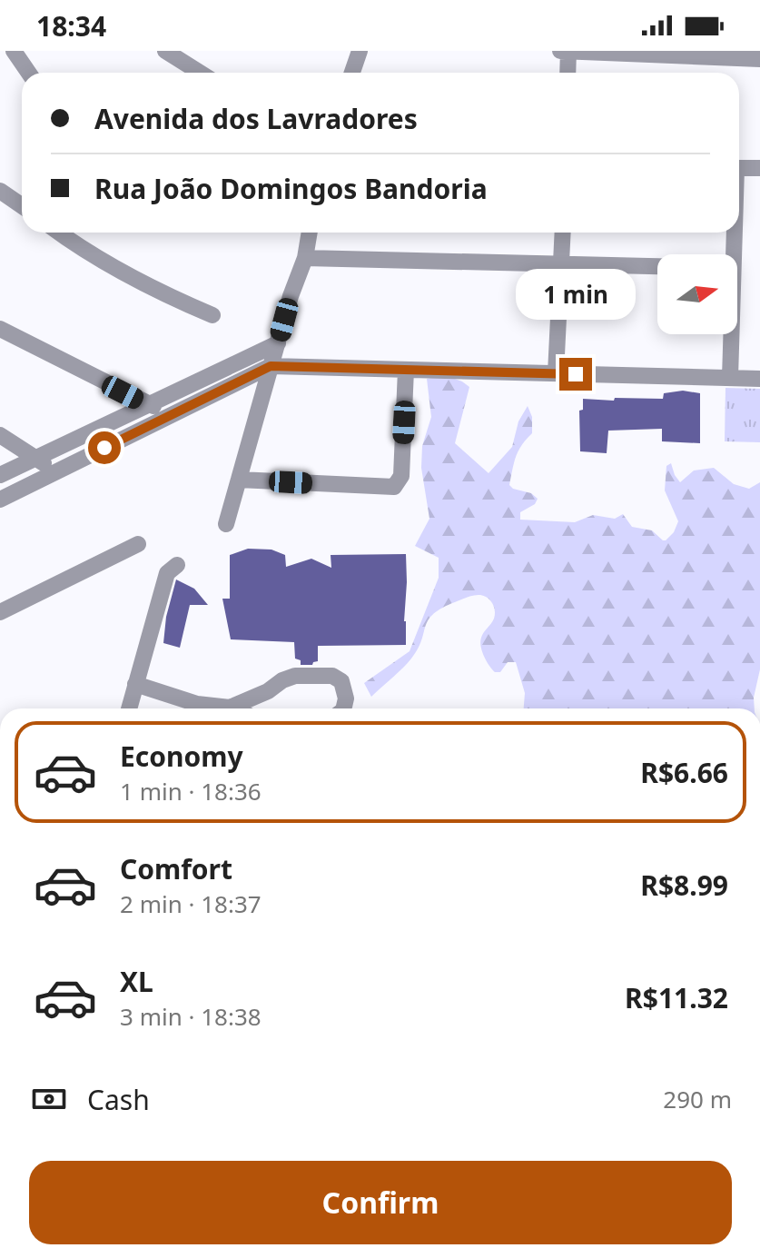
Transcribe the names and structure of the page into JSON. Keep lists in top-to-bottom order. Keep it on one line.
{"north":"right","page":{"status":"18:34","banner":["Avenida dos Lavradores","Rua João Domingos Bandoria"],"bubble":"1 min","list":[{"name":"Economy","note":"1 min · 18:36","value":"R$6.66"},{"name":"Comfort","note":"2 min · 18:37","value":"R$8.99"},{"name":"XL","note":"3 min · 18:38","value":"R$11.32"}],"pay":["Cash","290 m"],"buttons":"Confirm"}}
